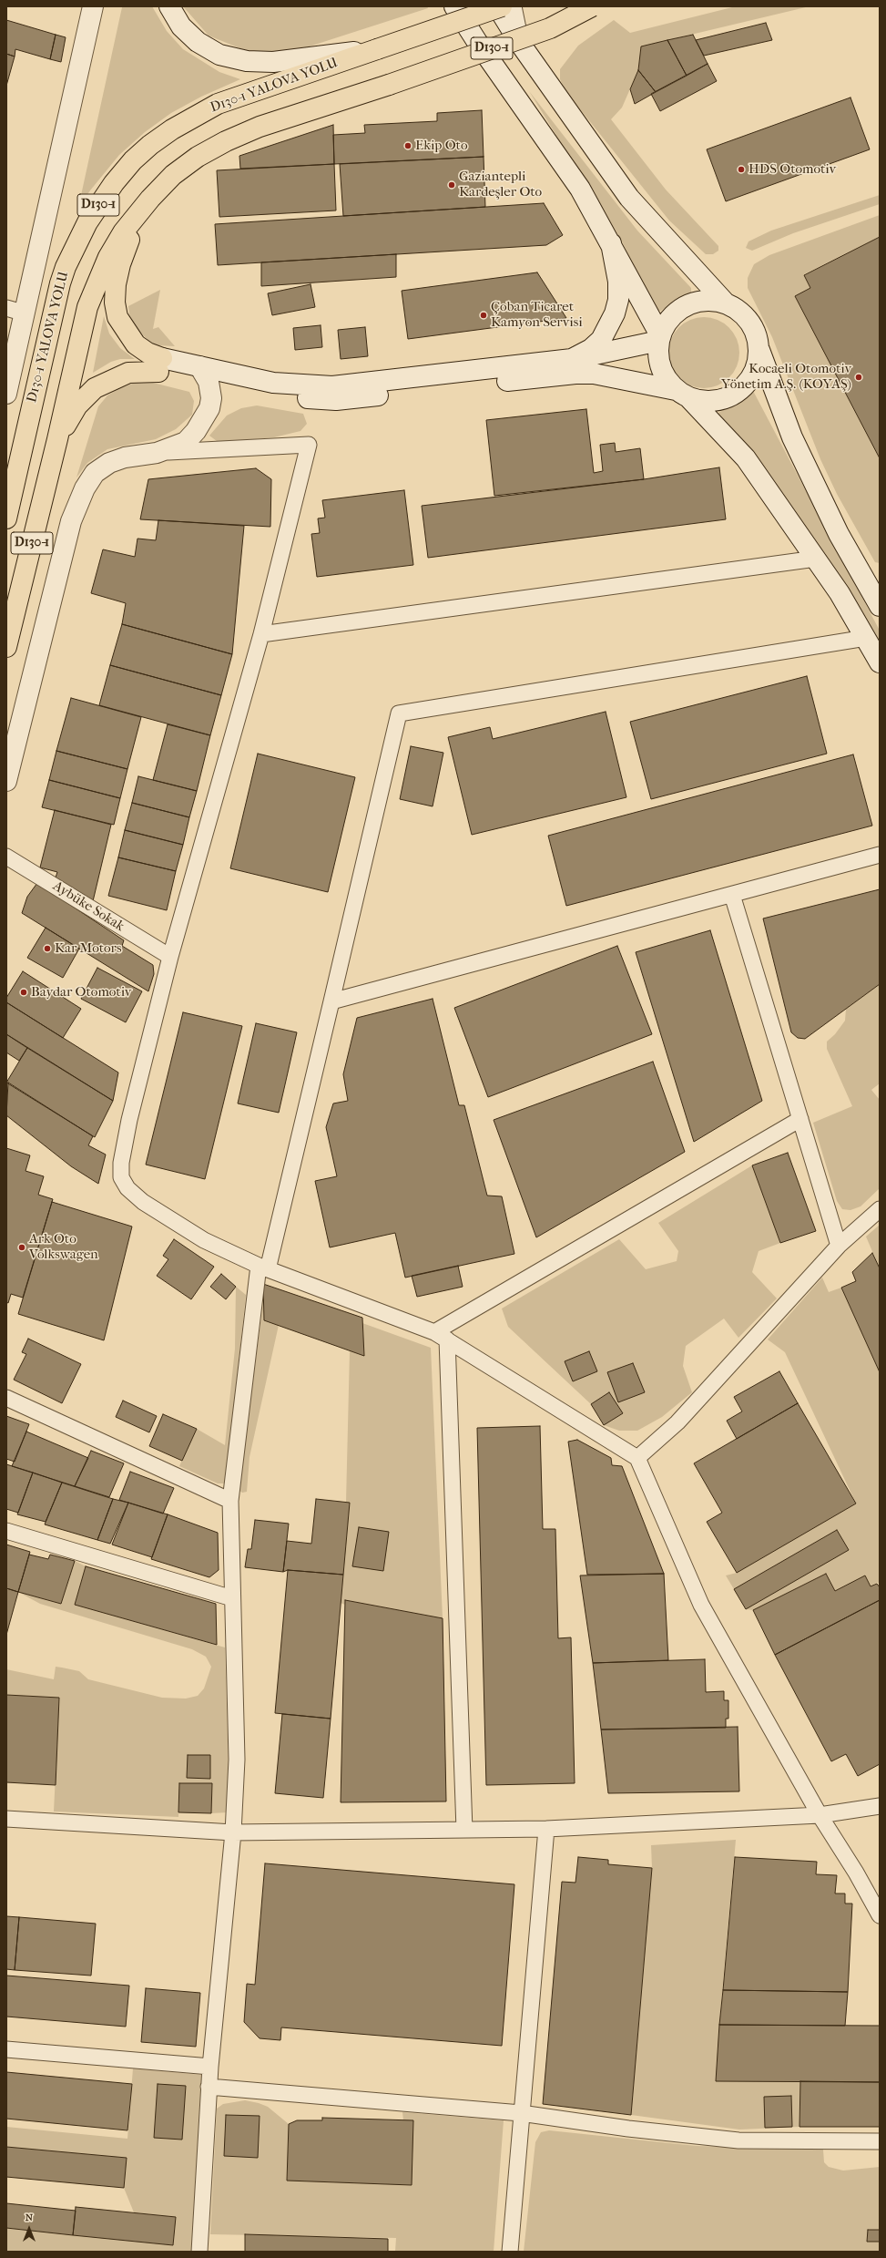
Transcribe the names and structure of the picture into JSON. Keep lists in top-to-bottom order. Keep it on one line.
{"streets":{"highway":["D130-1","D130-1 YALOVA YOLU"],"street":["Aybüke Sokak"]},"places":["Ekip Oto","HDS Otomotiv","Gaziantepli Kardeşler Oto","Çoban Ticaret Kamyon Servisi","Kocaeli Otomotiv Yönetim A.Ş. (KOYAŞ)","Kar Motors","Baydar Otomotiv","Ark Oto Volkswagen"],"north":"top"}
